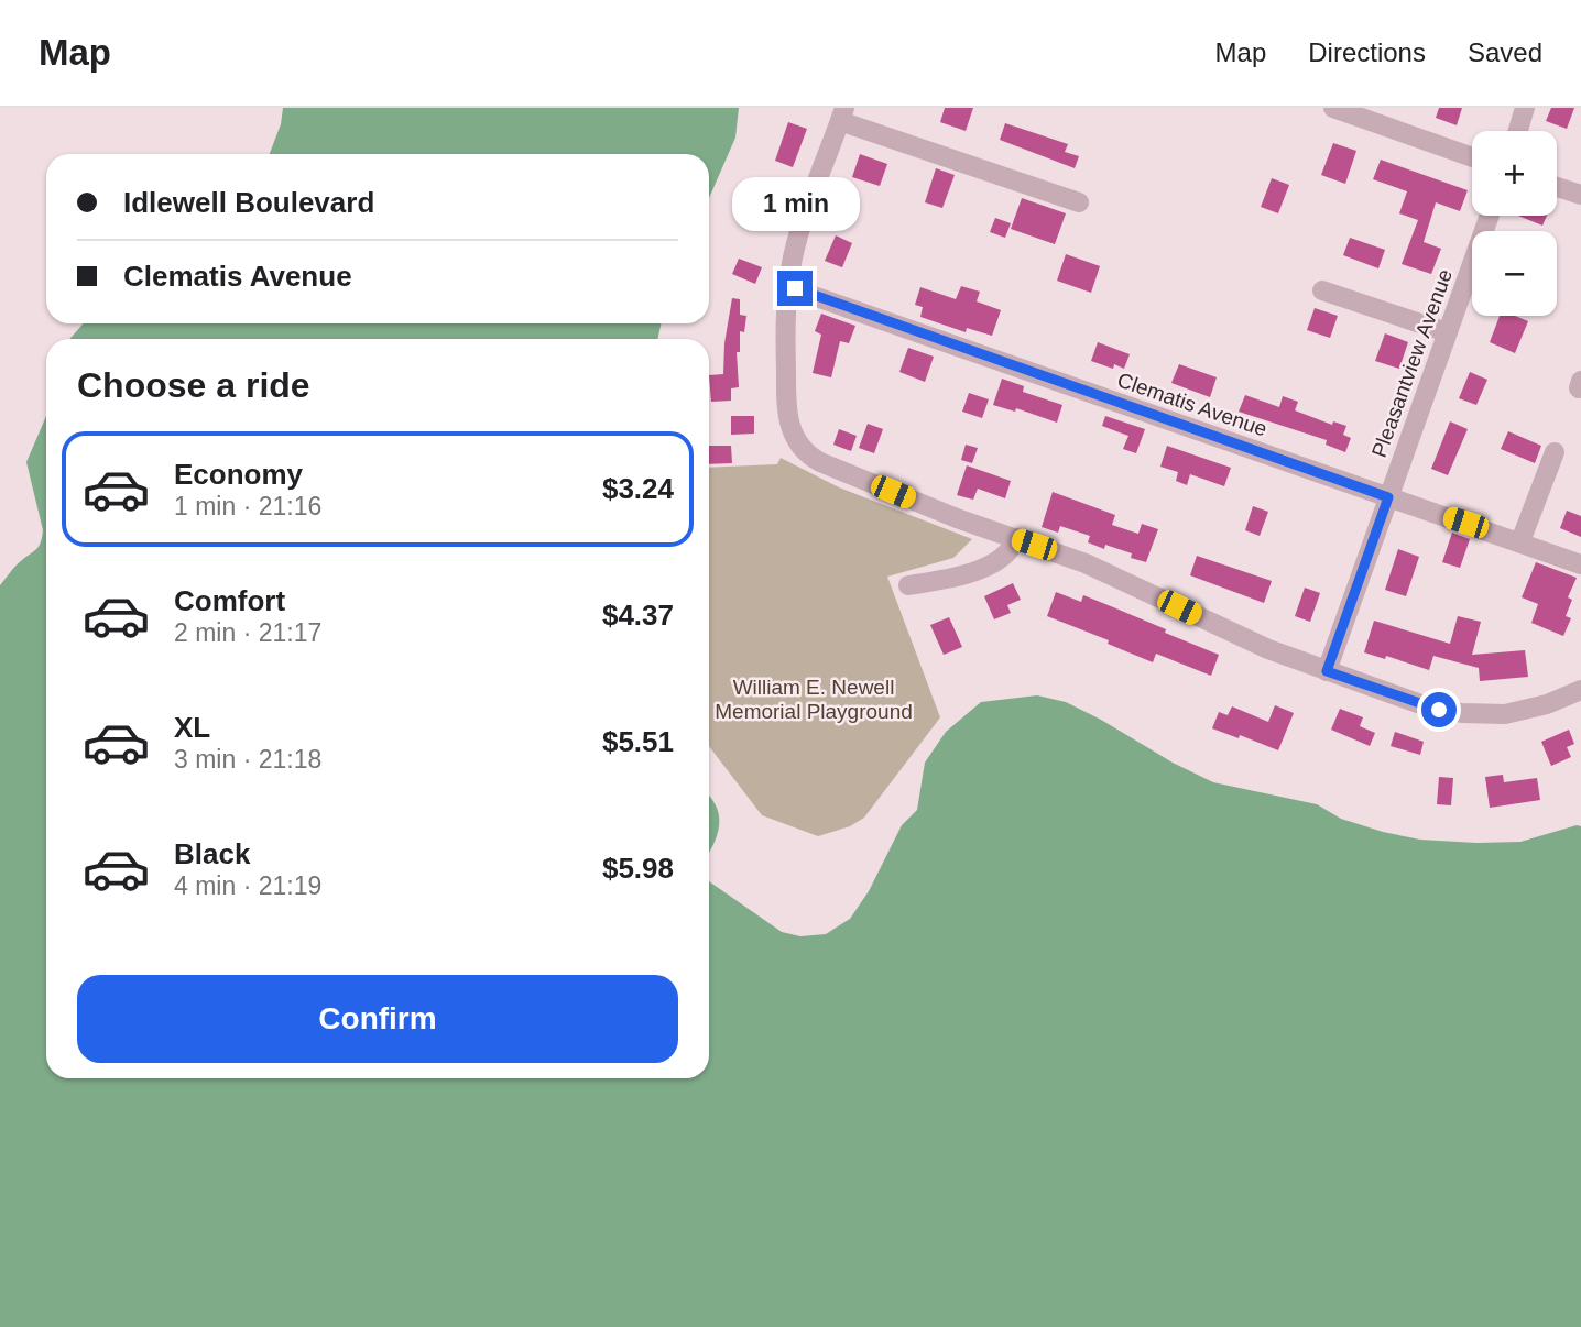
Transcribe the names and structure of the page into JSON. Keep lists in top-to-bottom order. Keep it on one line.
{"streets":{"street":["Pleasantview Avenue","Clematis Avenue"]},"crossings":[["Pleasantview Avenue","Clematis Avenue"]],"parks":["William E. Newell Memorial Playground"],"page":{"header":"Map","nav":["Map","Directions","Saved"],"map_buttons":["+","−"],"banner":["Idlewell Boulevard","Clematis Avenue"],"bubble":"1 min","heading":"Choose a ride","list":[{"name":"Economy","note":"1 min · 21:16","value":"$3.24"},{"name":"Comfort","note":"2 min · 21:17","value":"$4.37"},{"name":"XL","note":"3 min · 21:18","value":"$5.51"},{"name":"Black","note":"4 min · 21:19","value":"$5.98"}],"buttons":"Confirm"}}
